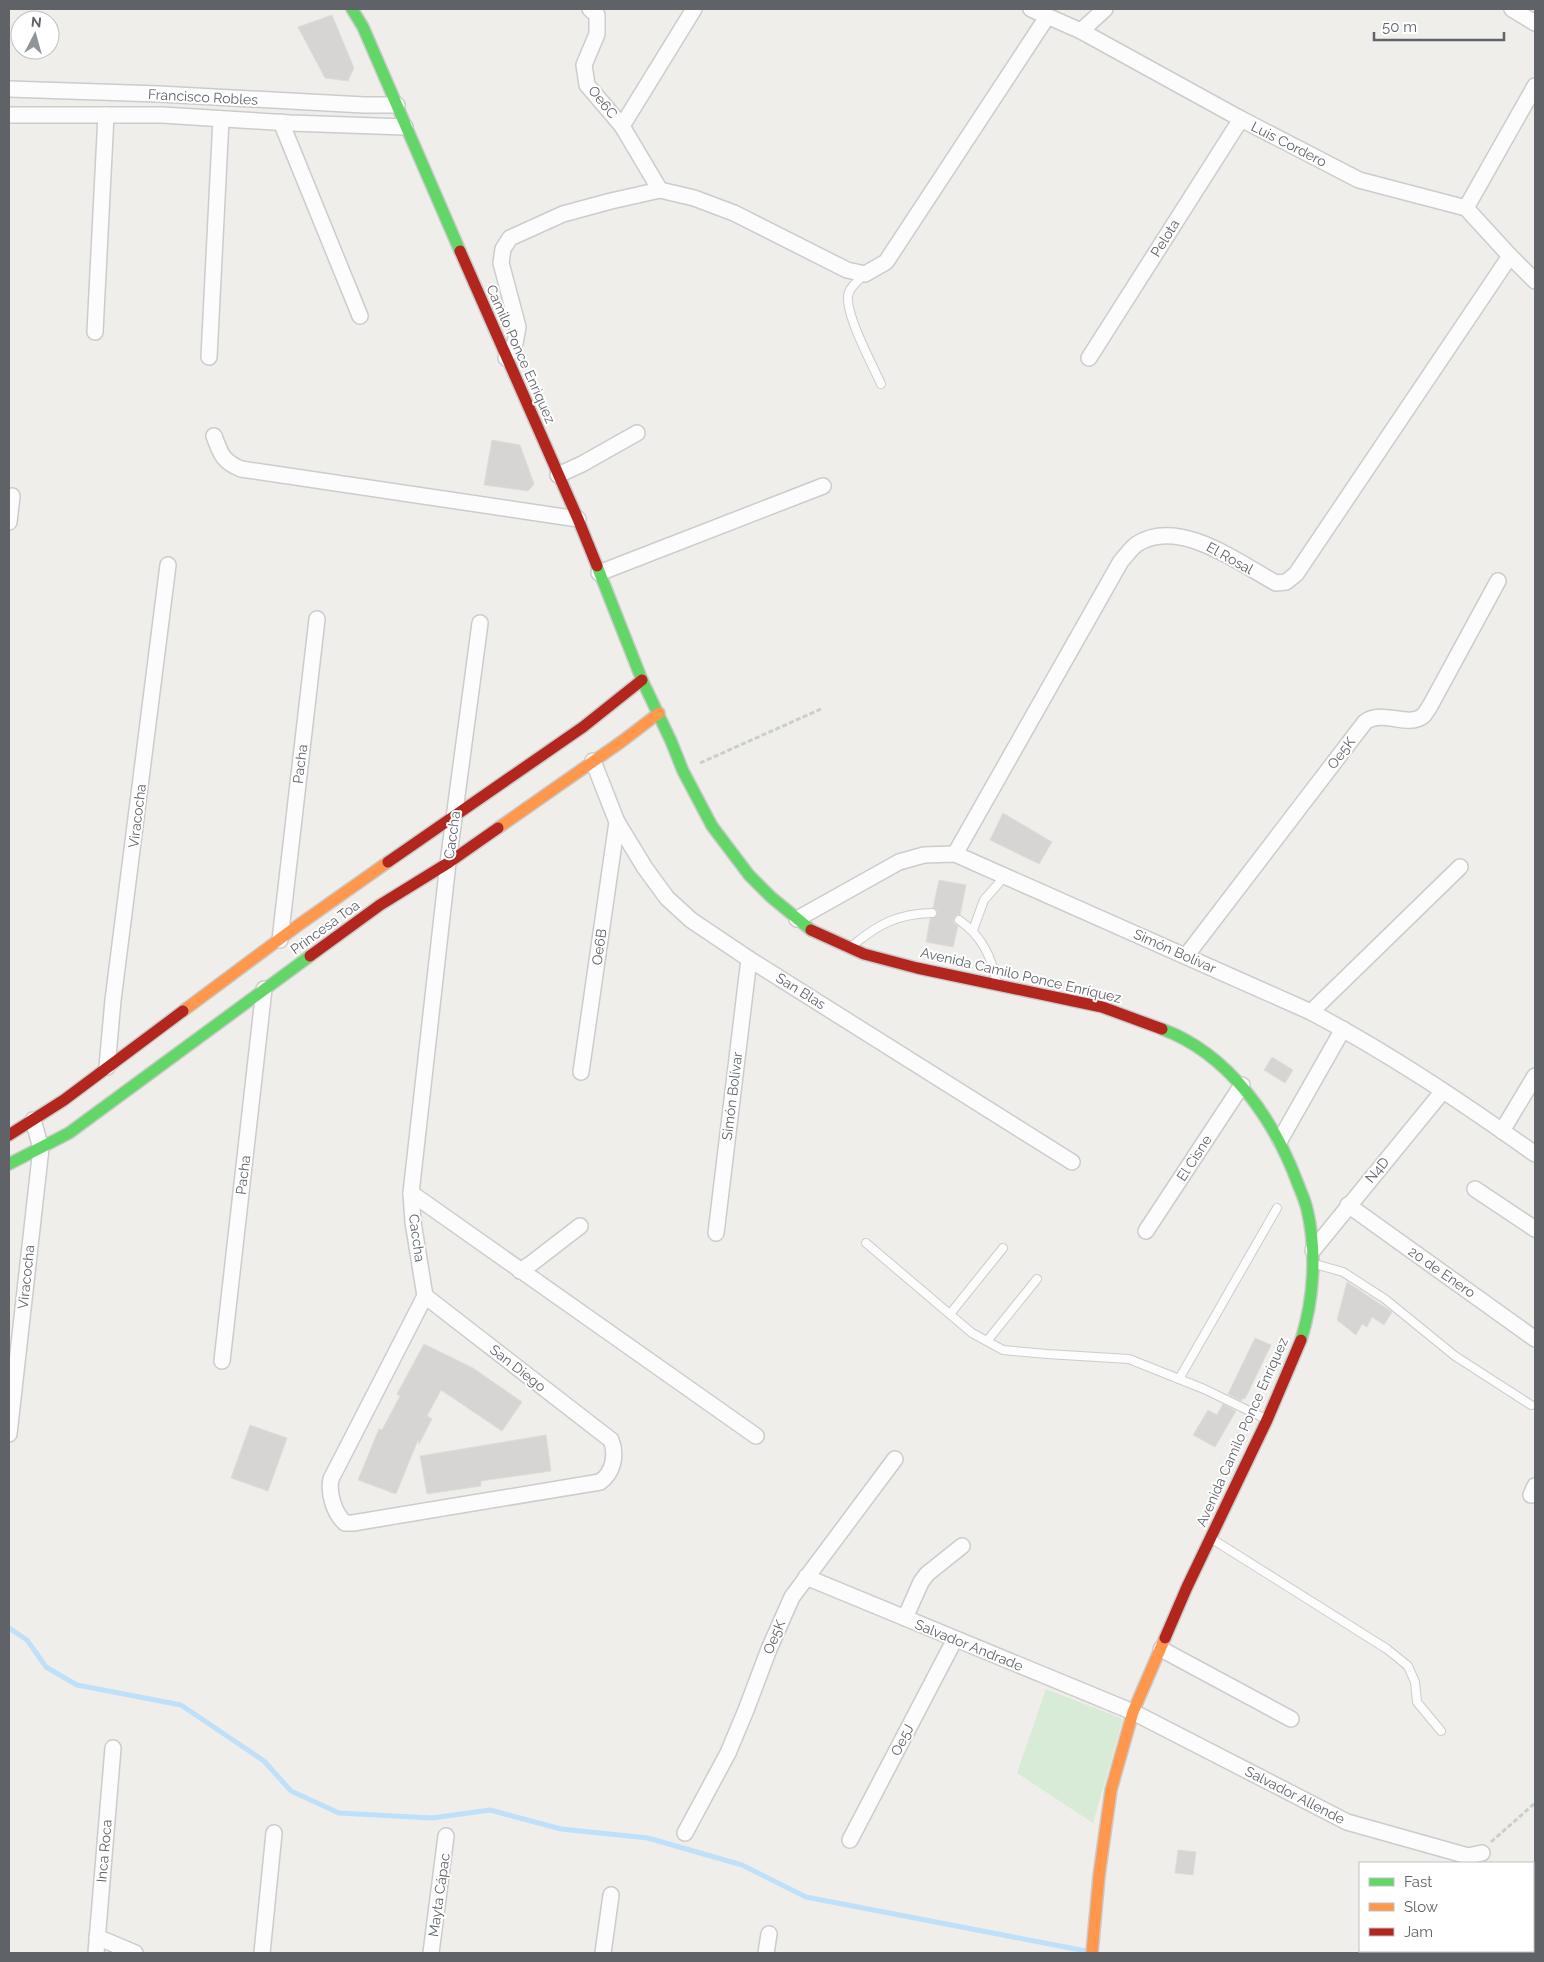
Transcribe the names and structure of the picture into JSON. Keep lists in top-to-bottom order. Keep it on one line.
{"streets":{"main road":["Camilo Ponce Enrìquez","Princesa Toa","Avenida Camilo Ponce Enríquez"],"street":["Francisco Robles","Oe6C","Luis Cordero","Pelota","El Rosal","Oe5K","Pacha","Viracocha","Caccha","Oe6B","Simón Bolívar","San Blas","El Cisne","N4D","20 de Enero","San Diego","Salvador Andrade","Oe5J","Salvador Allende","Inca Roca","Mayta Cápac"]},"crossings":[["Francisco Robles","Camilo Ponce Enrìquez"],["Luis Cordero","Pelota"],["Camilo Ponce Enrìquez","Princesa Toa"],["Camilo Ponce Enrìquez","Avenida Camilo Ponce Enríquez"],["El Rosal","Simón Bolívar"],["Oe5K","Simón Bolívar"],["Oe5K","Salvador Andrade"],["Pacha","Princesa Toa"],["Viracocha","Princesa Toa"],["Caccha","Princesa Toa"],["Caccha","San Diego"],["Princesa Toa","Avenida Camilo Ponce Enríquez"],["Princesa Toa","San Blas"],["Oe6B","San Blas"],["Simón Bolívar","Avenida Camilo Ponce Enríquez"],["Simón Bolívar","San Blas"],["Simón Bolívar","N4D"],["Avenida Camilo Ponce Enríquez","El Cisne"],["Avenida Camilo Ponce Enríquez","N4D"],["Avenida Camilo Ponce Enríquez","Salvador Andrade"],["Avenida Camilo Ponce Enríquez","Salvador Allende"],["N4D","20 de Enero"],["Salvador Andrade","Oe5J"],["Salvador Andrade","Salvador Allende"]],"legend":["Fast","Slow","Jam"],"scale_bar":"50 m","north":"top"}
